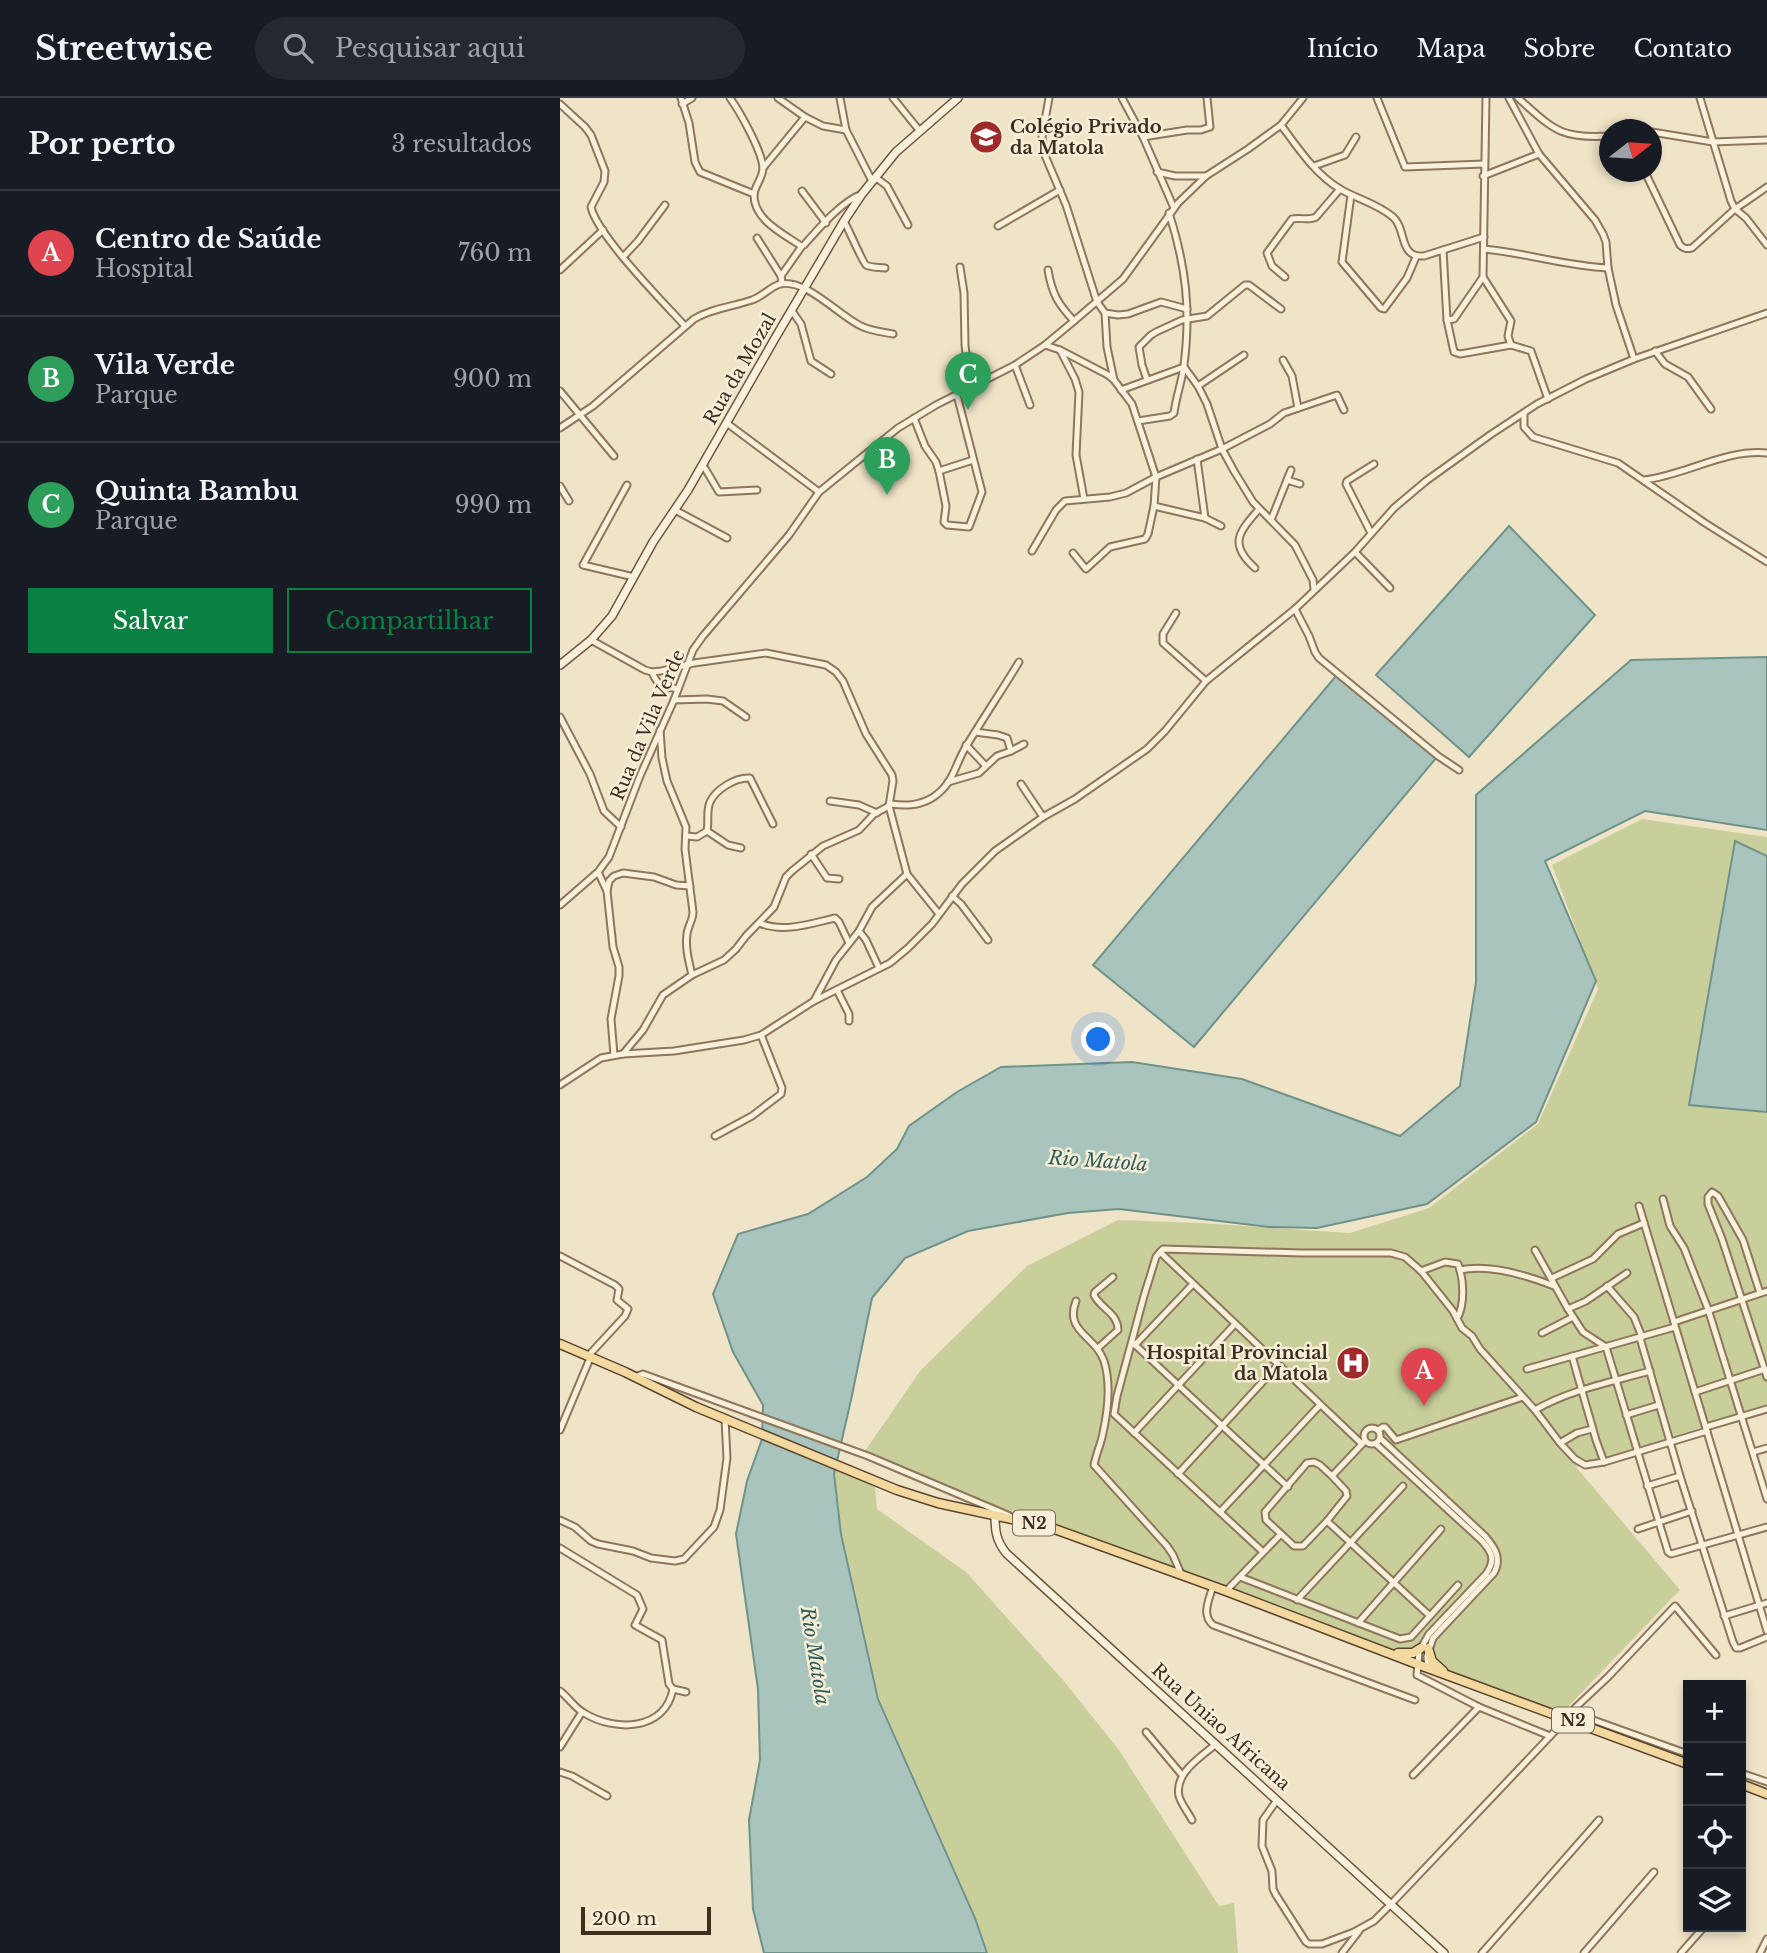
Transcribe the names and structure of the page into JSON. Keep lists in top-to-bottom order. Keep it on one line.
{"streets":{"main road":["Rua da Mozal","N2","Rua Uniao Africana"],"street":["Rua da Vila Verde"]},"crossings":[["N2","Rua Uniao Africana"]],"water":["Rio Matola"],"places":{"school or university":["Colégio Privado da Matola"],"hospital":["Hospital Provincial da Matola"]},"scale_bar":"200 m","north":"right","page":{"header":"Streetwise","search":"Pesquisar aqui","nav":["Início","Mapa","Sobre","Contato"],"heading":["Por perto","3 resultados"],"list":[{"mark":"A","name":"Centro de Saúde","note":"Hospital","value":"760 m"},{"mark":"B","name":"Vila Verde","note":"Parque","value":"900 m"},{"mark":"C","name":"Quinta Bambu","note":"Parque","value":"990 m"}],"pins":["C","B","A"],"buttons":["Salvar","Compartilhar"],"map_buttons":["+","−"],"scale":"200 m"}}
